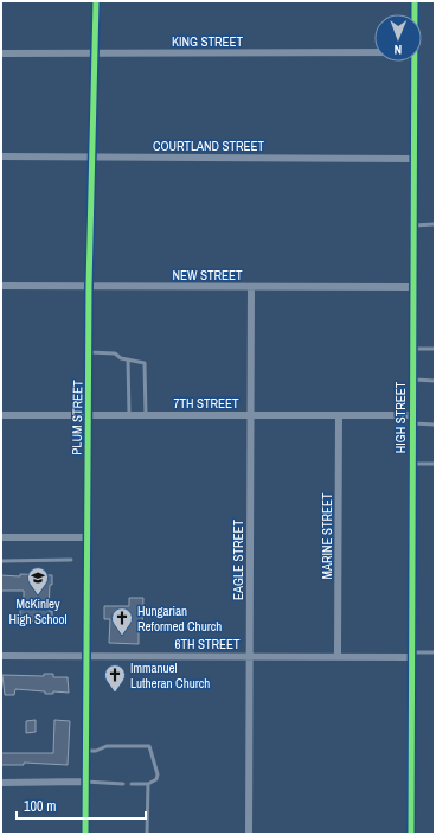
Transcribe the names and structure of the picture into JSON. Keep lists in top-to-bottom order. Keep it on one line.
{"streets":{"street":["KING STREET","COURTLAND STREET","NEW STREET","7TH STREET","PLUM STREET","HIGH STREET","MARINE STREET","EAGLE STREET","6TH STREET"]},"crossings":[["KING STREET","PLUM STREET"],["COURTLAND STREET","PLUM STREET"],["COURTLAND STREET","HIGH STREET"],["NEW STREET","PLUM STREET"],["NEW STREET","HIGH STREET"],["NEW STREET","EAGLE STREET"],["7TH STREET","PLUM STREET"],["7TH STREET","HIGH STREET"],["7TH STREET","MARINE STREET"],["7TH STREET","EAGLE STREET"],["PLUM STREET","6TH STREET"],["HIGH STREET","6TH STREET"],["MARINE STREET","6TH STREET"],["EAGLE STREET","6TH STREET"]],"places":{"school or university":["McKinley High School"],"church":["Hungarian Reformed Church","Immanuel Lutheran Church"]},"scale_bar":"100 m","north":"bottom"}
